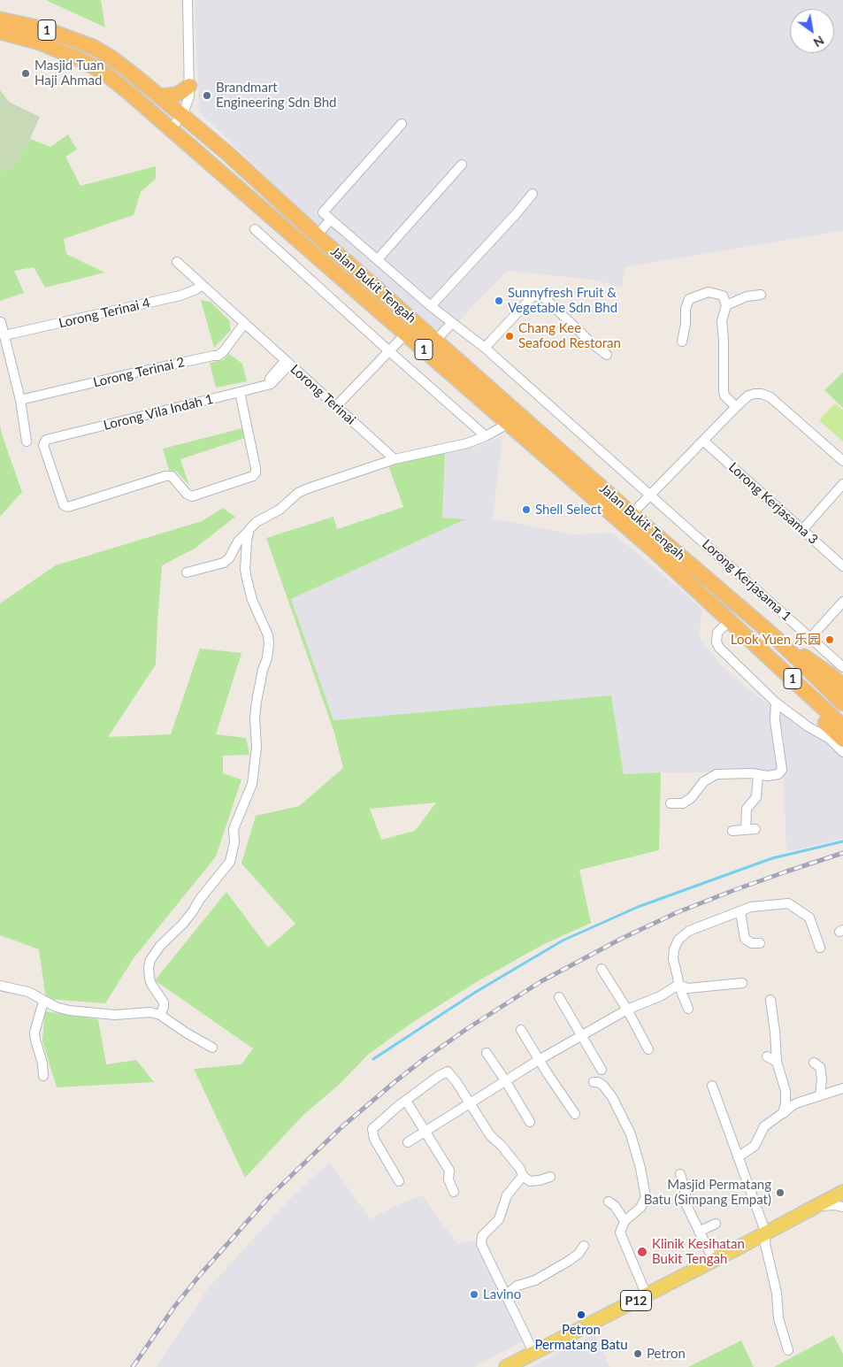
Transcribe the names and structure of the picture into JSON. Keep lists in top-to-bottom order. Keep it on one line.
{"streets":{"highway":["1","Jalan Bukit Tengah"],"main road":["P12"],"street":["Lorong Terinai 4","Lorong Terinai 2","Lorong Terinai","Lorong Vila Indah 1","Lorong Kerjasama 3","Lorong Kerjasama 1"]},"crossings":[["1","Jalan Bukit Tengah"],["Lorong Terinai 4","Lorong Terinai"],["Lorong Terinai 2","Lorong Terinai"],["Lorong Terinai","Lorong Vila Indah 1"]],"places":["Masjid Tuan Haji Ahmad","Brandmart Engineering Sdn Bhd","Sunnyfresh Fruit & Vegetable Sdn Bhd","Chang Kee Seafood Restoran","Shell Select","Look Yuen 乐园","Masjid Permatang Batu (Simpang Empat)","Klinik Kesihatan Bukit Tengah","Lavino","Petron Permatang Batu","Petron"],"north":"bottom right"}
